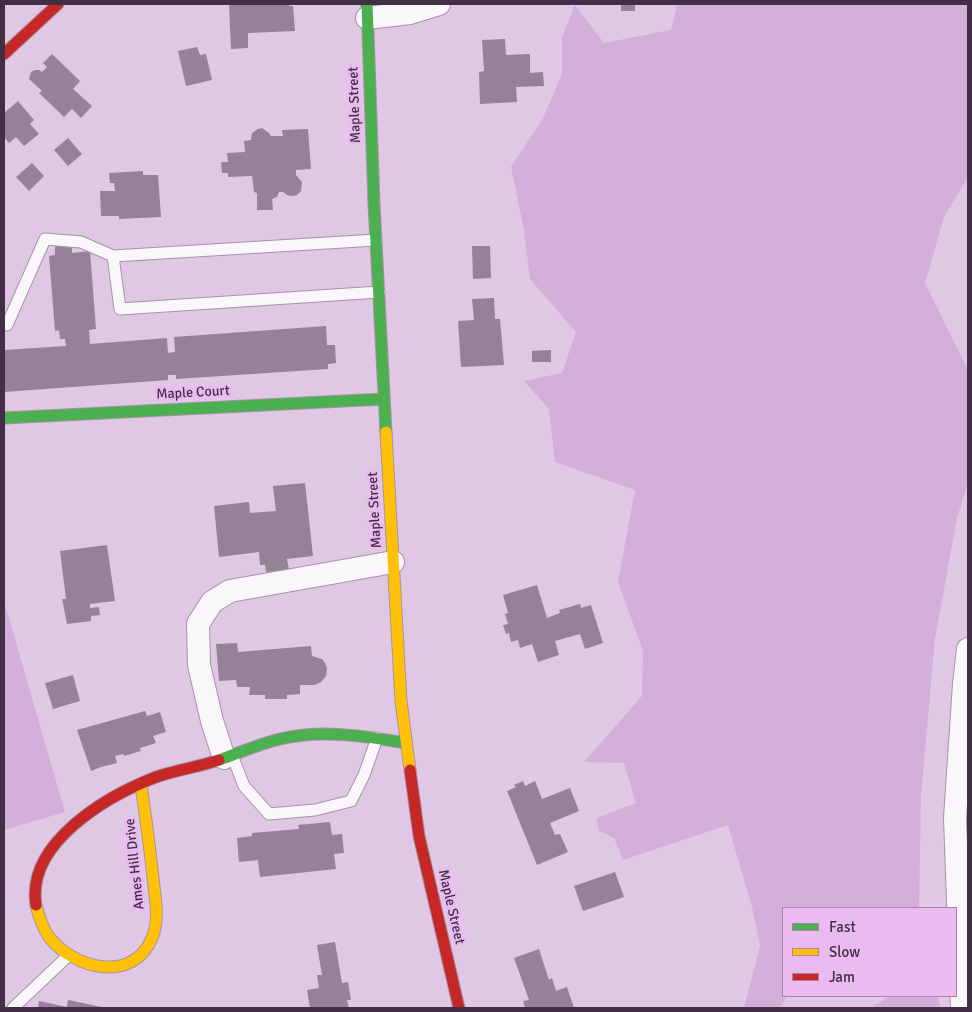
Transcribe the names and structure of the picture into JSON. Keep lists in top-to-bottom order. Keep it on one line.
{"streets":{"street":["Maple Street","Maple Court","Ames Hill Drive"]},"crossings":[["Maple Street","Maple Court"],["Maple Street","Ames Hill Drive"]],"legend":["Fast","Slow","Jam"]}
